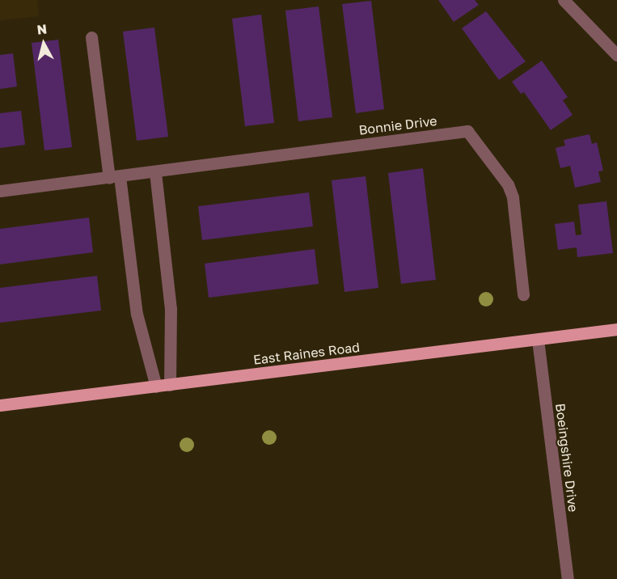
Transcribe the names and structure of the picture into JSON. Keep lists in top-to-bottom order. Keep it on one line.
{"streets":{"main road":["East Raines Road"],"street":["Bonnie Drive","Boeingshire Drive"]},"crossings":[["East Raines Road","Boeingshire Drive"]],"north":"top"}
